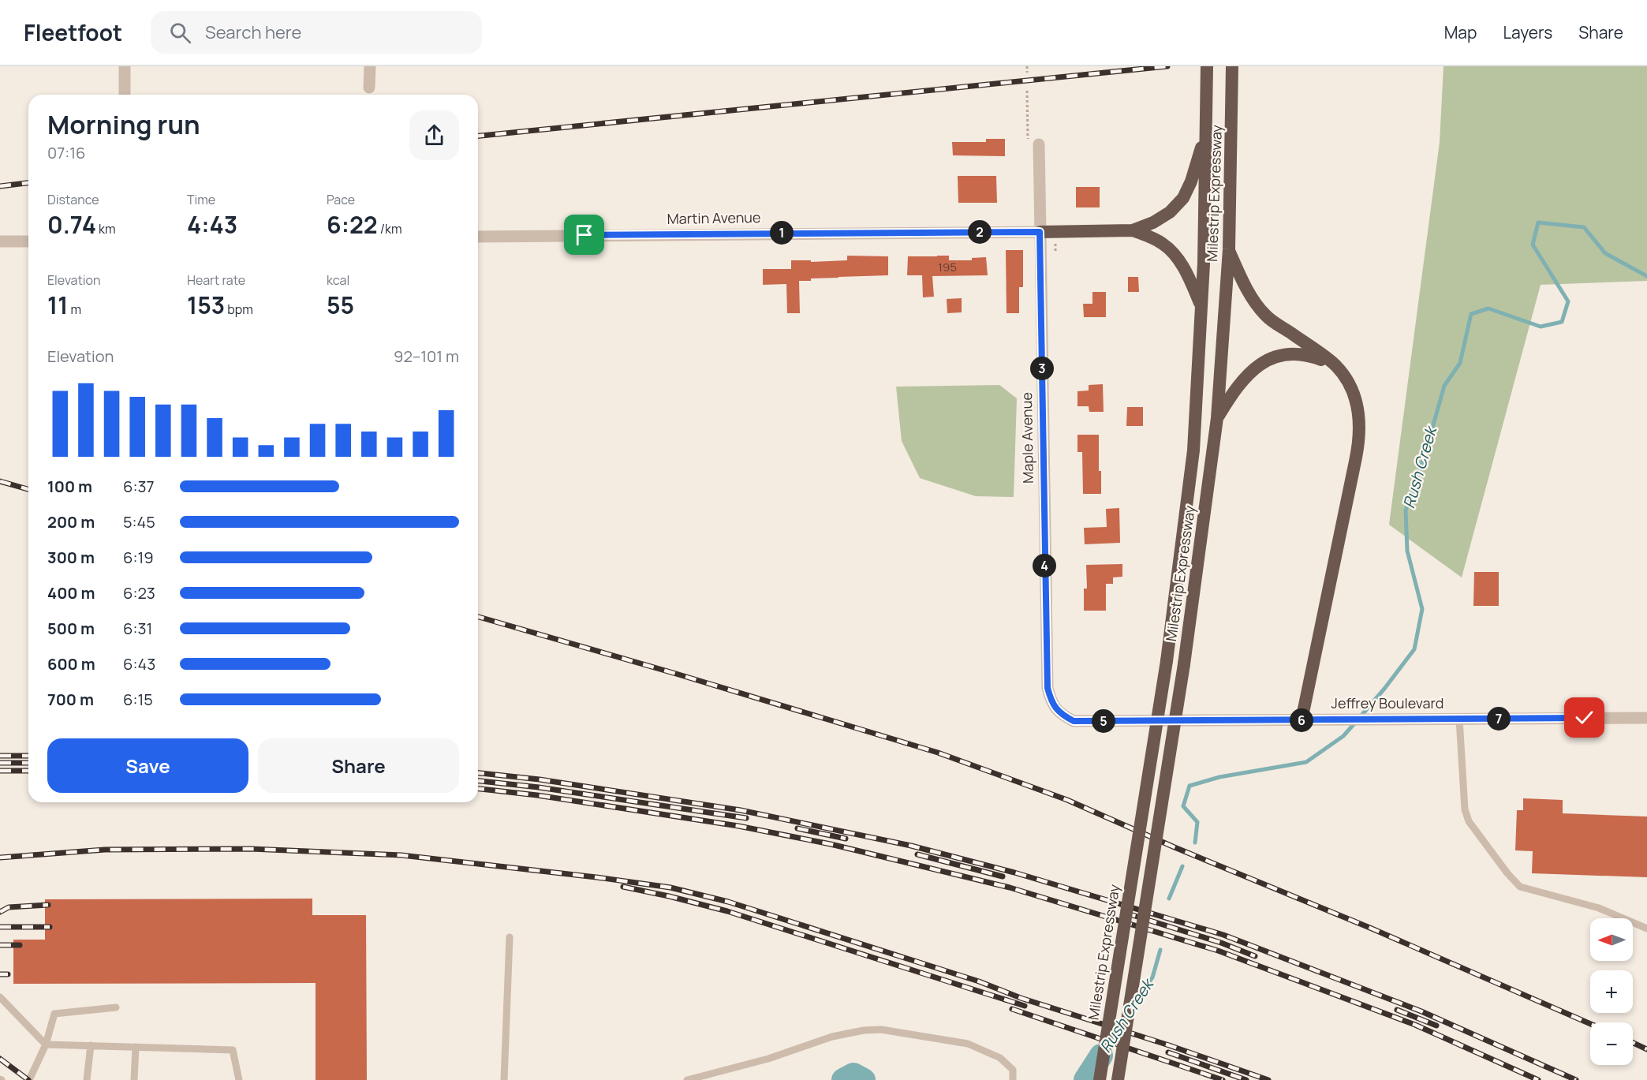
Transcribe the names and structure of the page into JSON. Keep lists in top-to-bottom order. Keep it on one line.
{"streets":{"highway":["Milestrip Expressway"],"street":["Martin Avenue","Maple Avenue","Jeffrey Boulevard"]},"crossings":[["Martin Avenue","Maple Avenue"],["Maple Avenue","Jeffrey Boulevard"]],"water":["Rush Creek"],"house_numbers":["195"],"north":"left","page":{"header":"Fleetfoot","search":"Search here","nav":["Map","Layers","Share"],"heading":["Morning run","07:16"],"stats":[["Distance","0.74 km"],["Time","4:43"],["Pace","6:22 /km"],["Elevation","11 m"],["Heart rate","153 bpm"],["kcal","55"]],"pins":["2","1","3","4","7","6","5"],"chart":["Elevation","92–101 m"],"list":[{"name":"100 m","note":"6:37"},{"name":"200 m","note":"5:45"},{"name":"300 m","note":"6:19"},{"name":"400 m","note":"6:23"},{"name":"500 m","note":"6:31"},{"name":"600 m","note":"6:43"},{"name":"700 m","note":"6:15"}],"buttons":["Save","Share"],"map_buttons":["+","−"]}}
